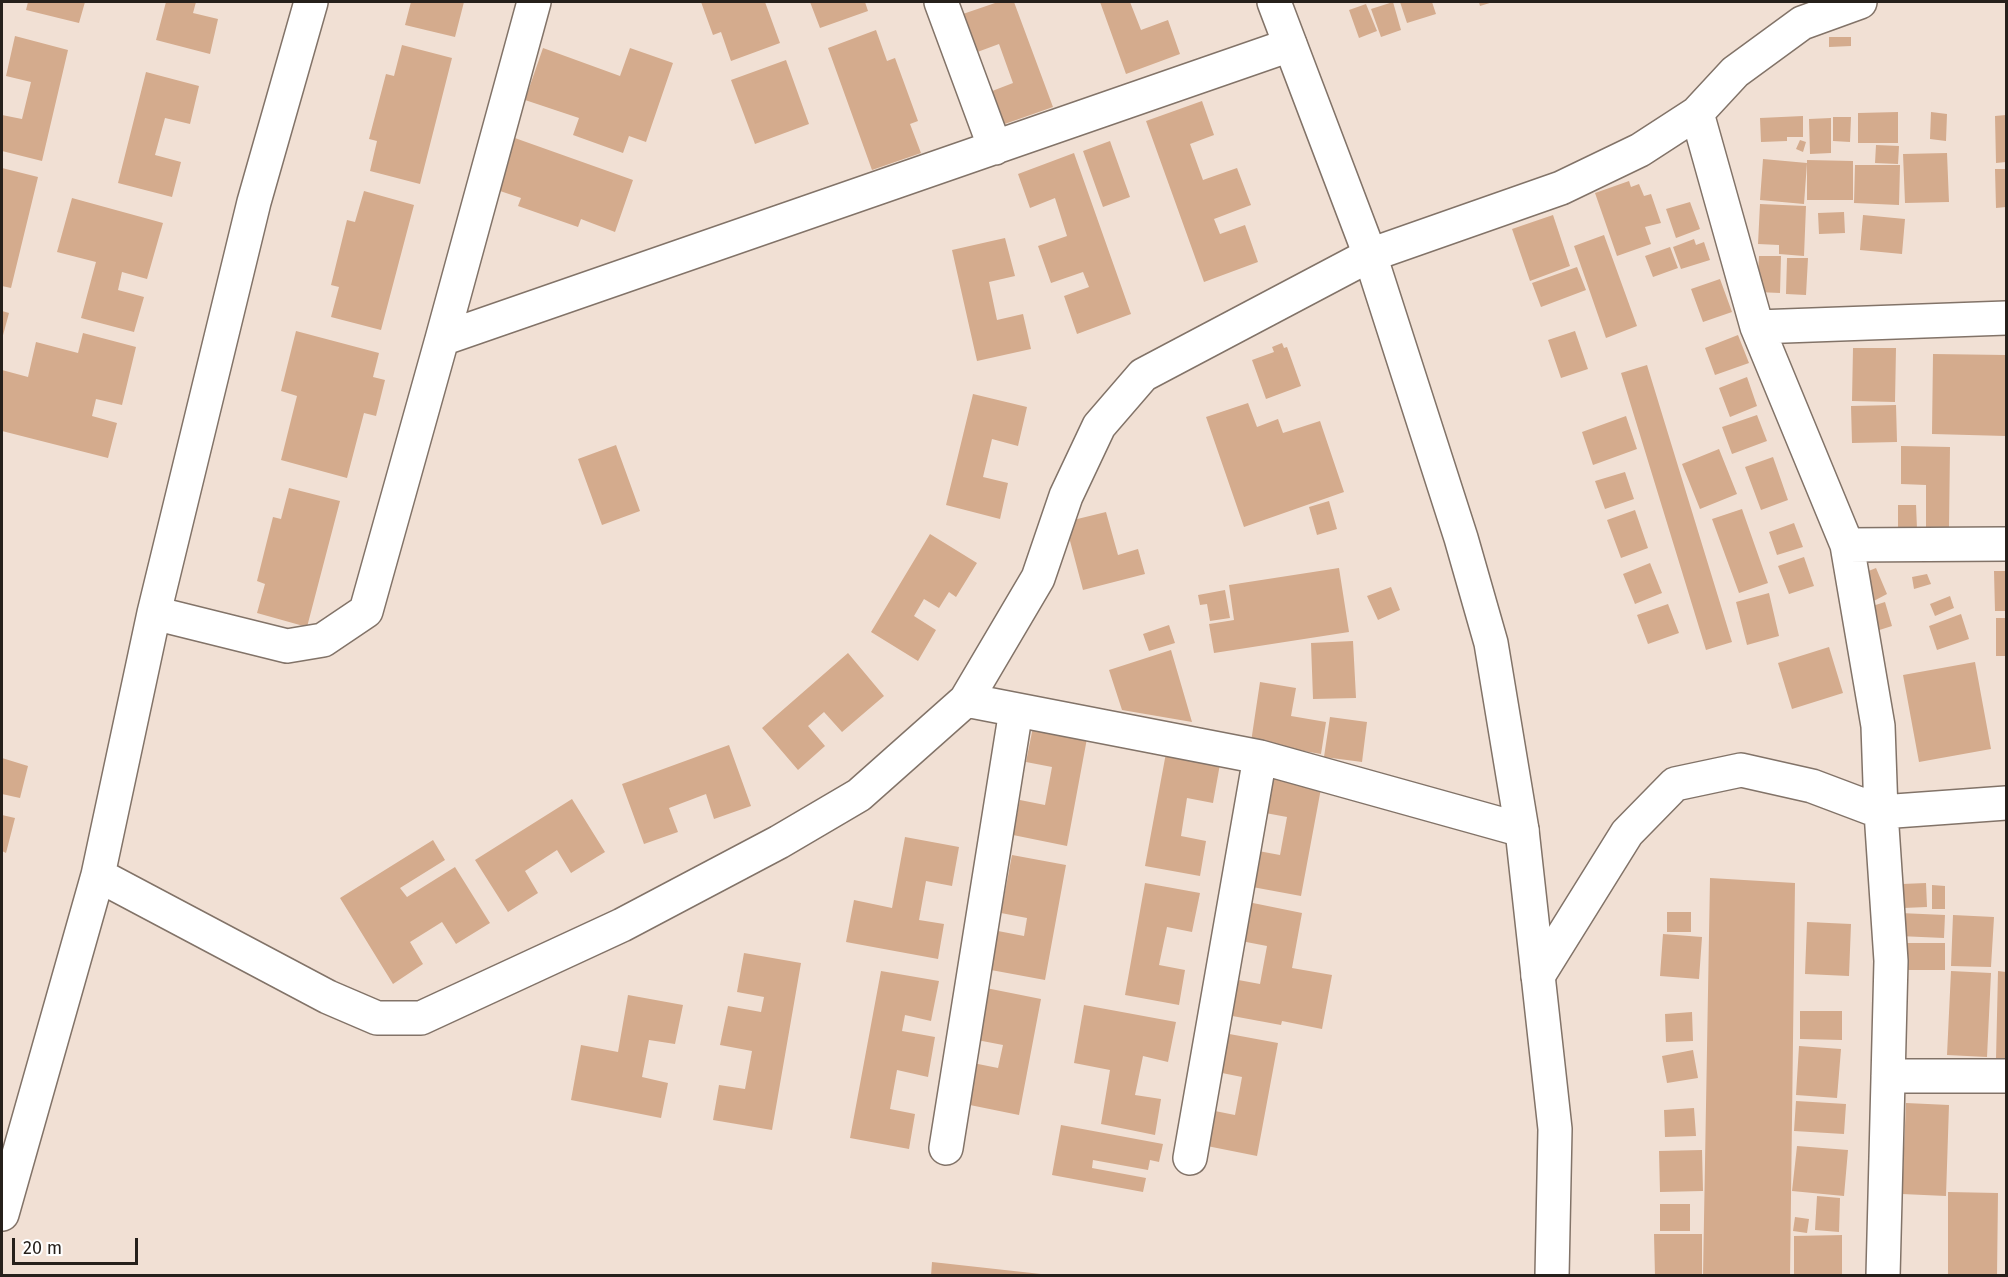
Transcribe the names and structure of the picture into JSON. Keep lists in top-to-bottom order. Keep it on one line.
{"scale_bar":"20 m"}
